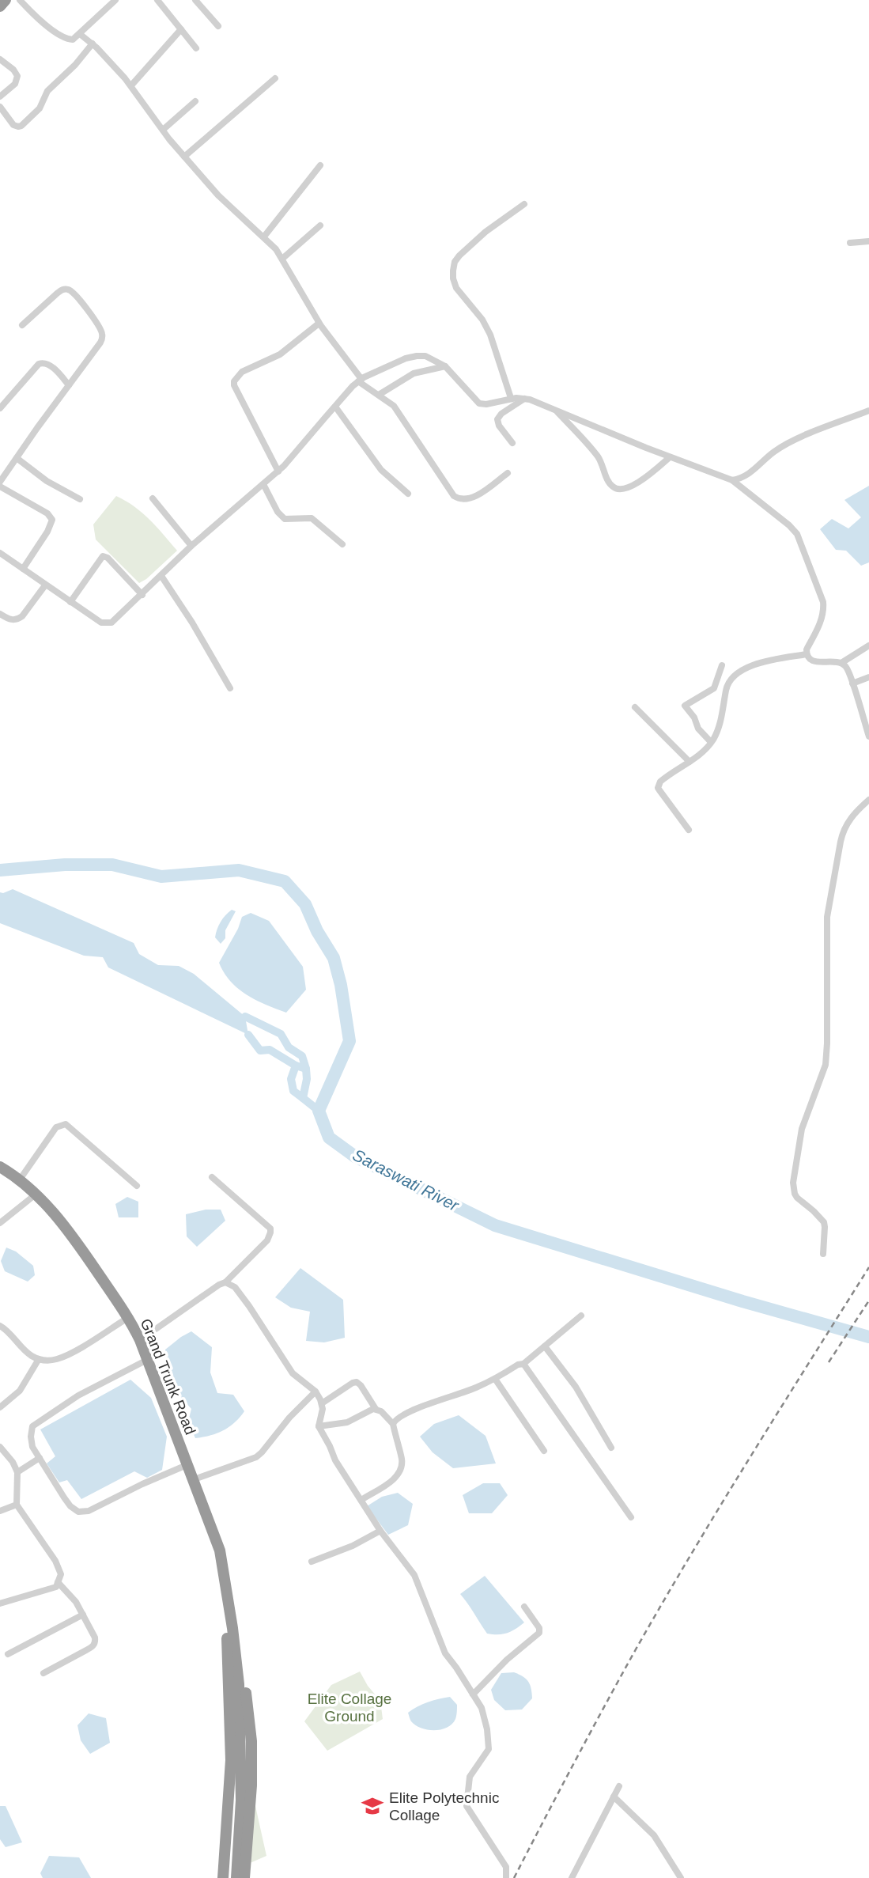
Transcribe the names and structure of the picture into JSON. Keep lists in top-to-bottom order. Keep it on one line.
{"streets":{"highway":["Grand Trunk Road"]},"water":["Saraswati River"],"parks":["Elite Collage Ground"],"places":{"school or university":["Elite Polytechnic Collage"]}}
